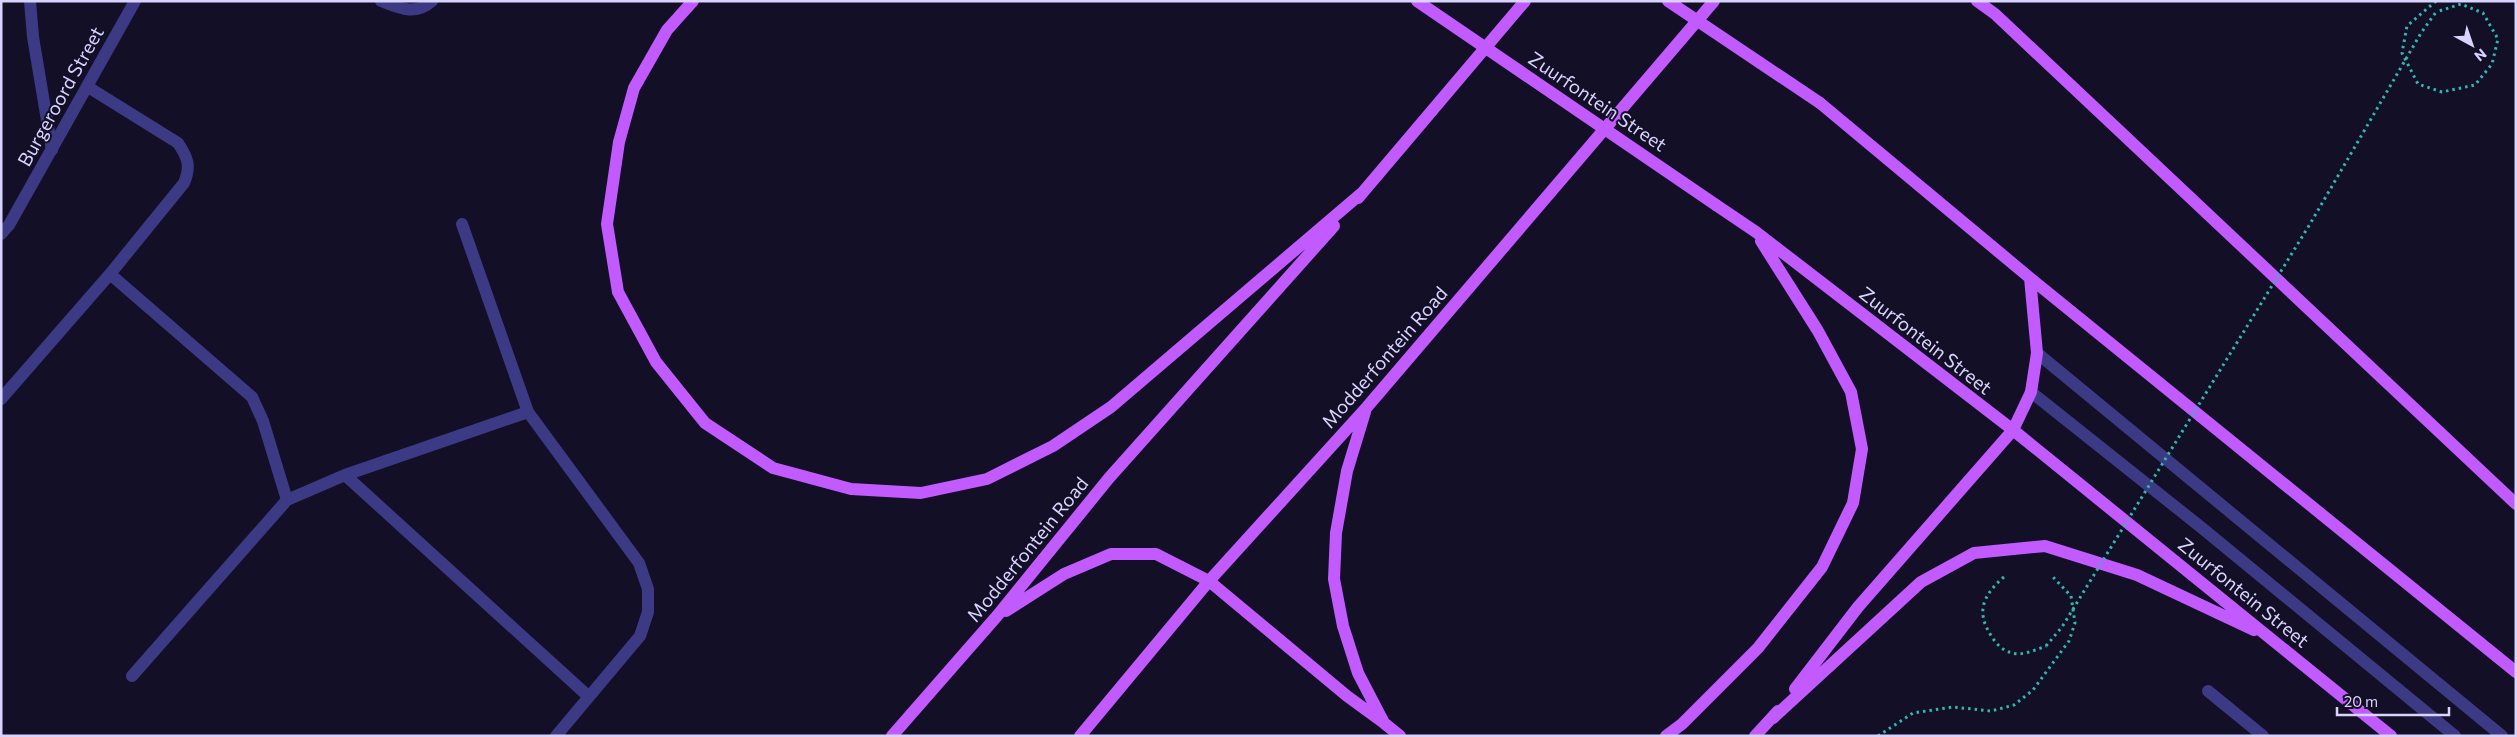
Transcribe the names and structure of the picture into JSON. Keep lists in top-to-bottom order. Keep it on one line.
{"streets":{"main road":["Zuurfontein Street","Modderfontein Road"],"street":["Burgeroord Street"]},"scale_bar":"20 m","north":"bottom right"}
